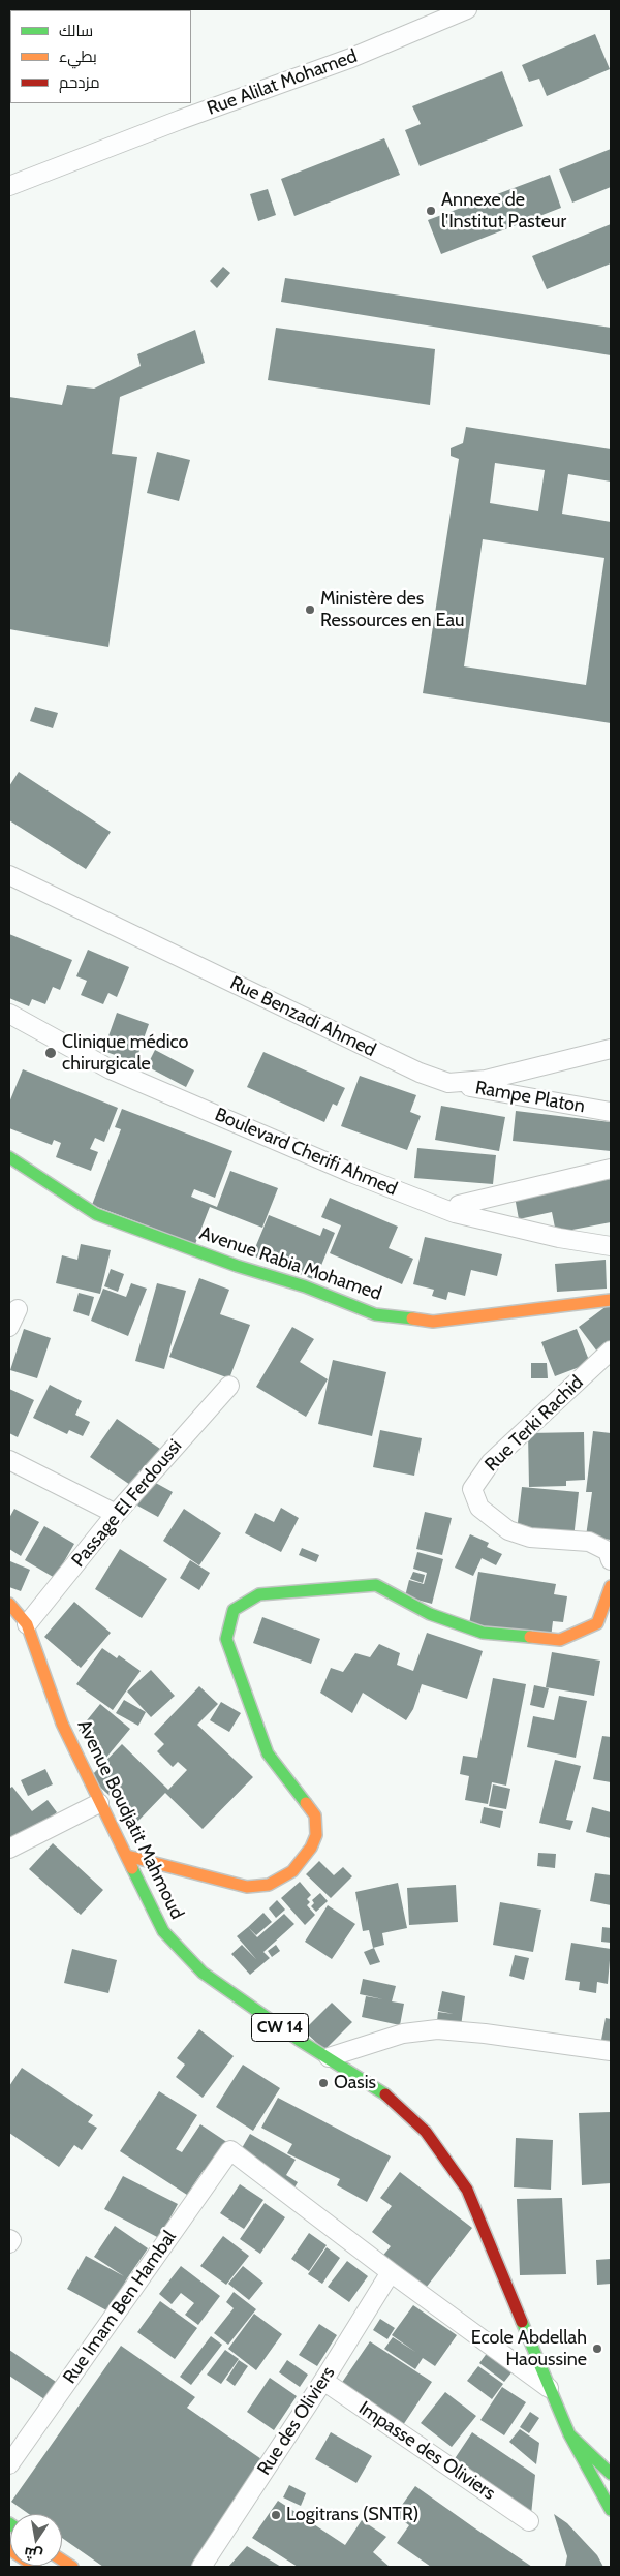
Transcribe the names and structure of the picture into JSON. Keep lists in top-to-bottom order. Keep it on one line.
{"streets":{"main road":["Avenue Rabia Mohamed","Avenue Boudjatit Mahmoud","CW 14"],"street":["Rue Alilat Mohamed","Rue Benzadi Ahmed","Rampe Platon","Boulevard Cherifi Ahmed","Rue Terki Rachid","Passage El Ferdoussi","Rue Imam Ben Hambal","Rue des Oliviers","Impasse des Oliviers"]},"crossings":[["Rue Benzadi Ahmed","Rampe Platon"],["Passage El Ferdoussi","Avenue Boudjatit Mahmoud"],["Rue Imam Ben Hambal","Rue des Oliviers"],["Rue des Oliviers","Impasse des Oliviers"]],"places":["Annexe de l'Institut Pasteur","Ministère des Ressources en Eau","Clinique médico chirurgicale","Oasis","Ecole Abdellah Haoussine","Logitrans (SNTR)"],"legend":["سالك","بطيء","مزدحم"],"north":"bottom"}
